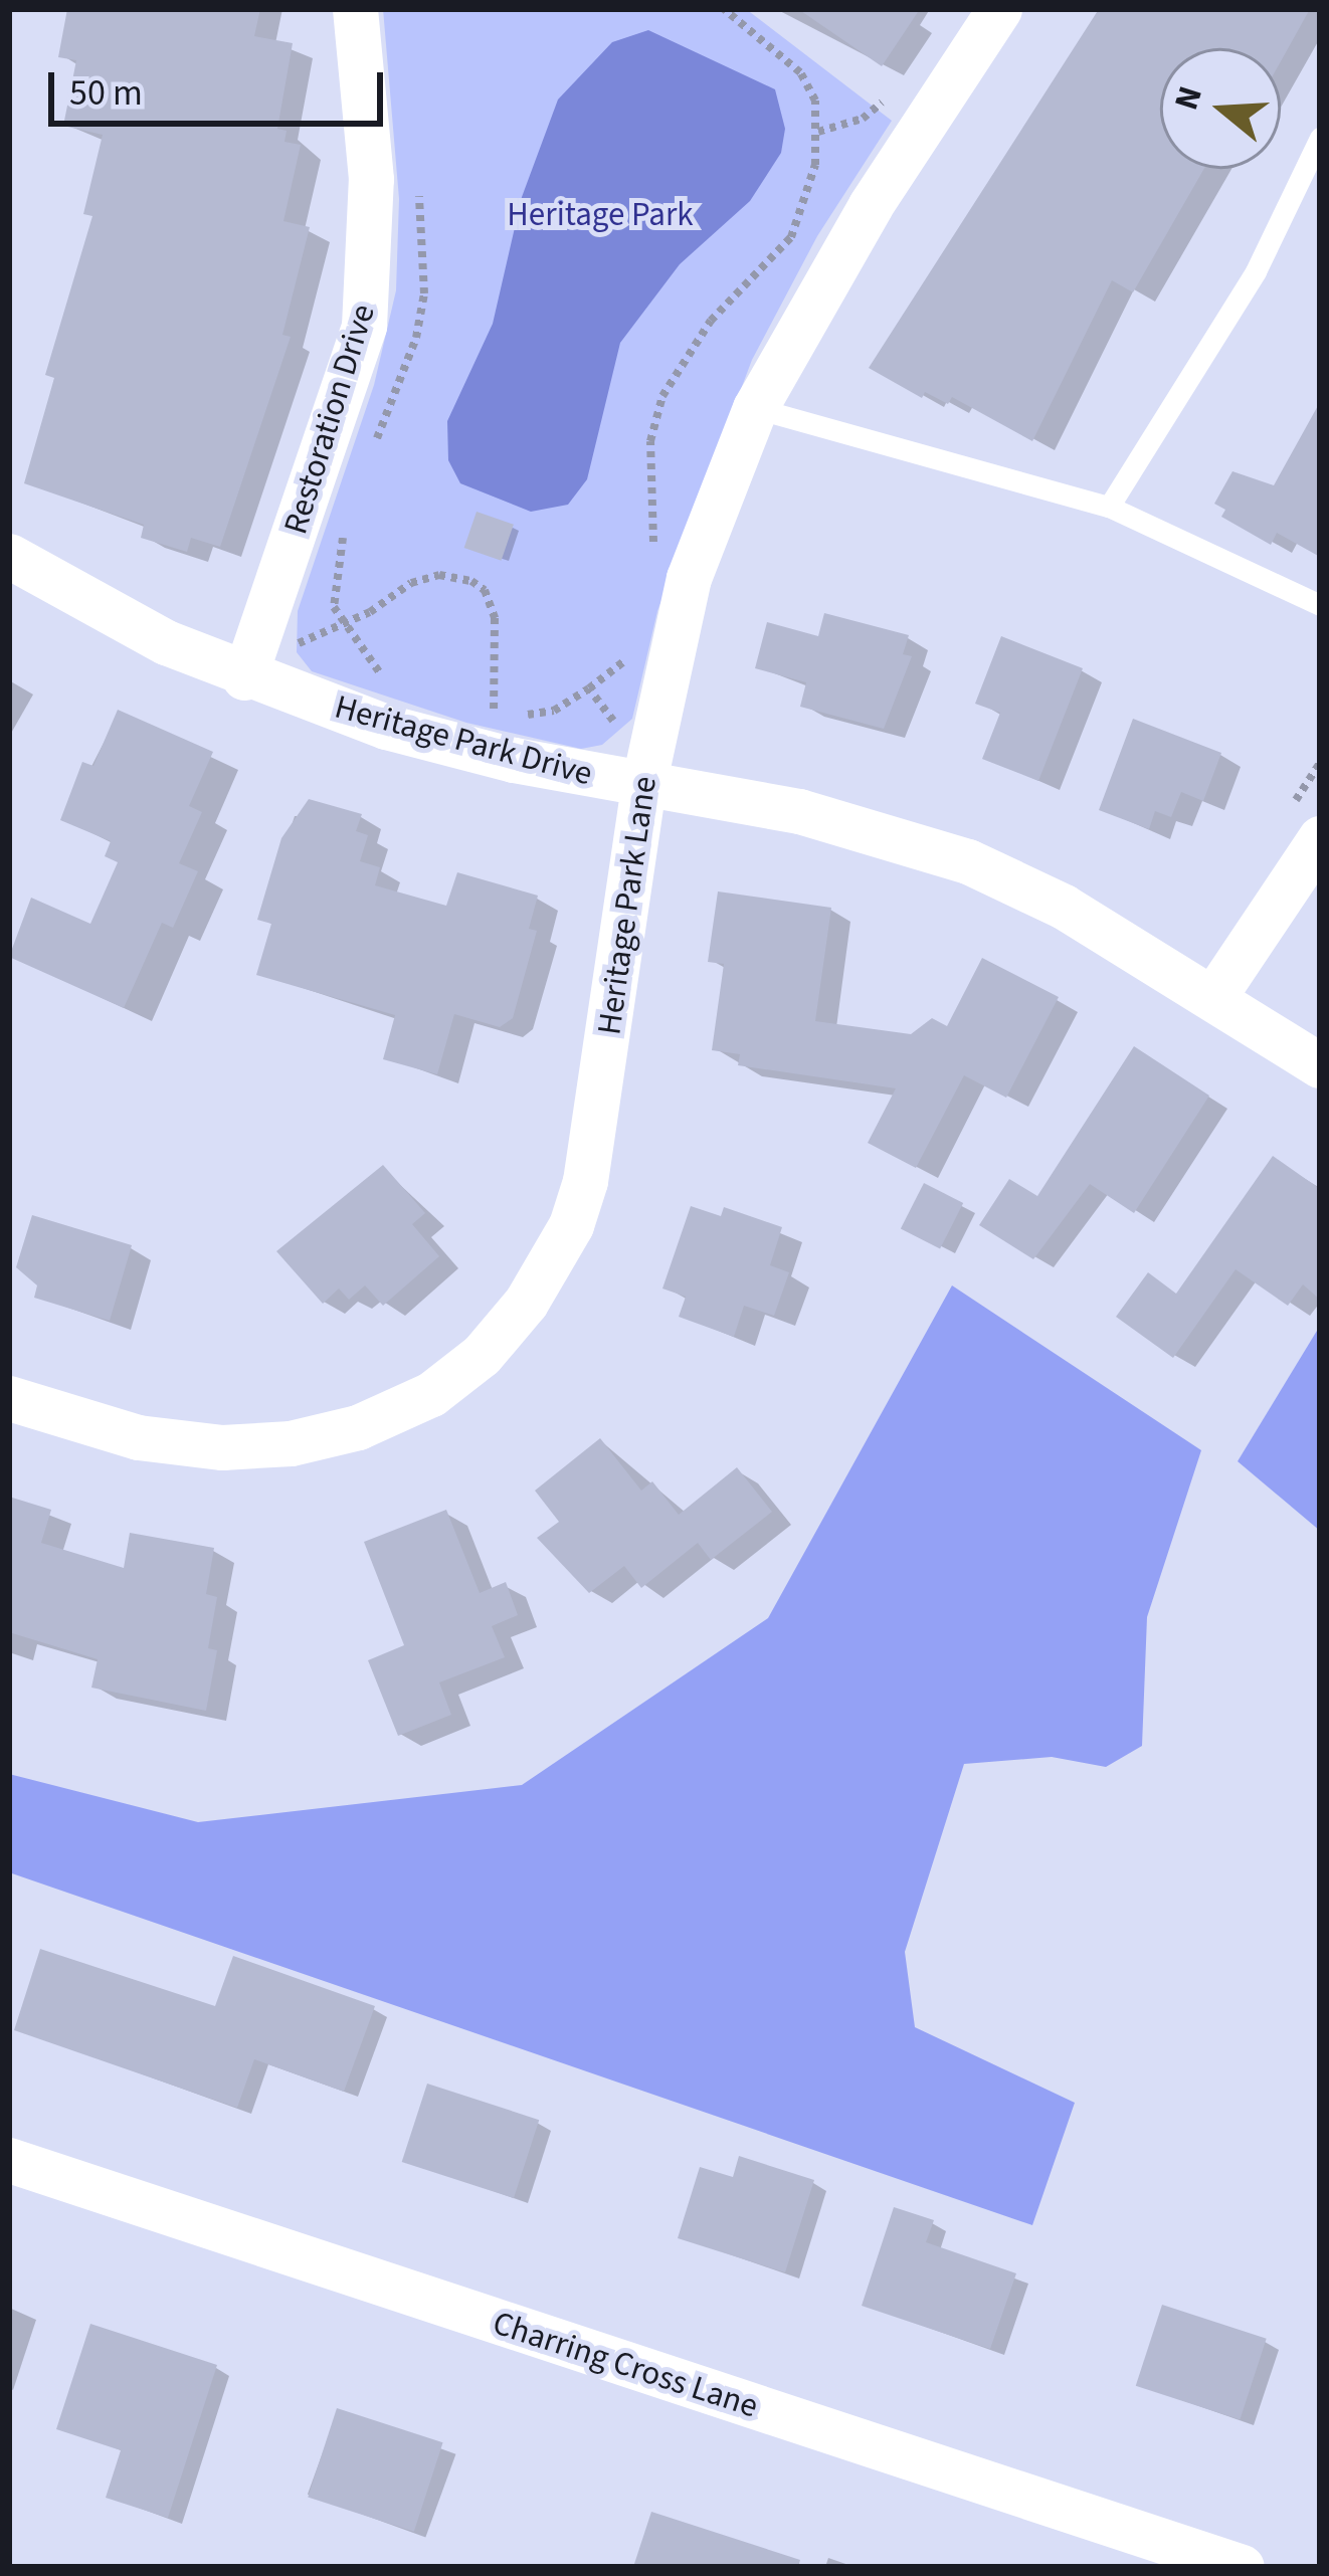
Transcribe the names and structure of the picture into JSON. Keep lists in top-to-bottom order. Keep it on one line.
{"streets":{"street":["Restoration Drive","Heritage Park Drive","Heritage Park Lane","Charring Cross Lane"]},"crossings":[["Restoration Drive","Heritage Park Drive"],["Heritage Park Drive","Heritage Park Lane"]],"parks":["Heritage Park"],"scale_bar":"50 m","north":"left"}
